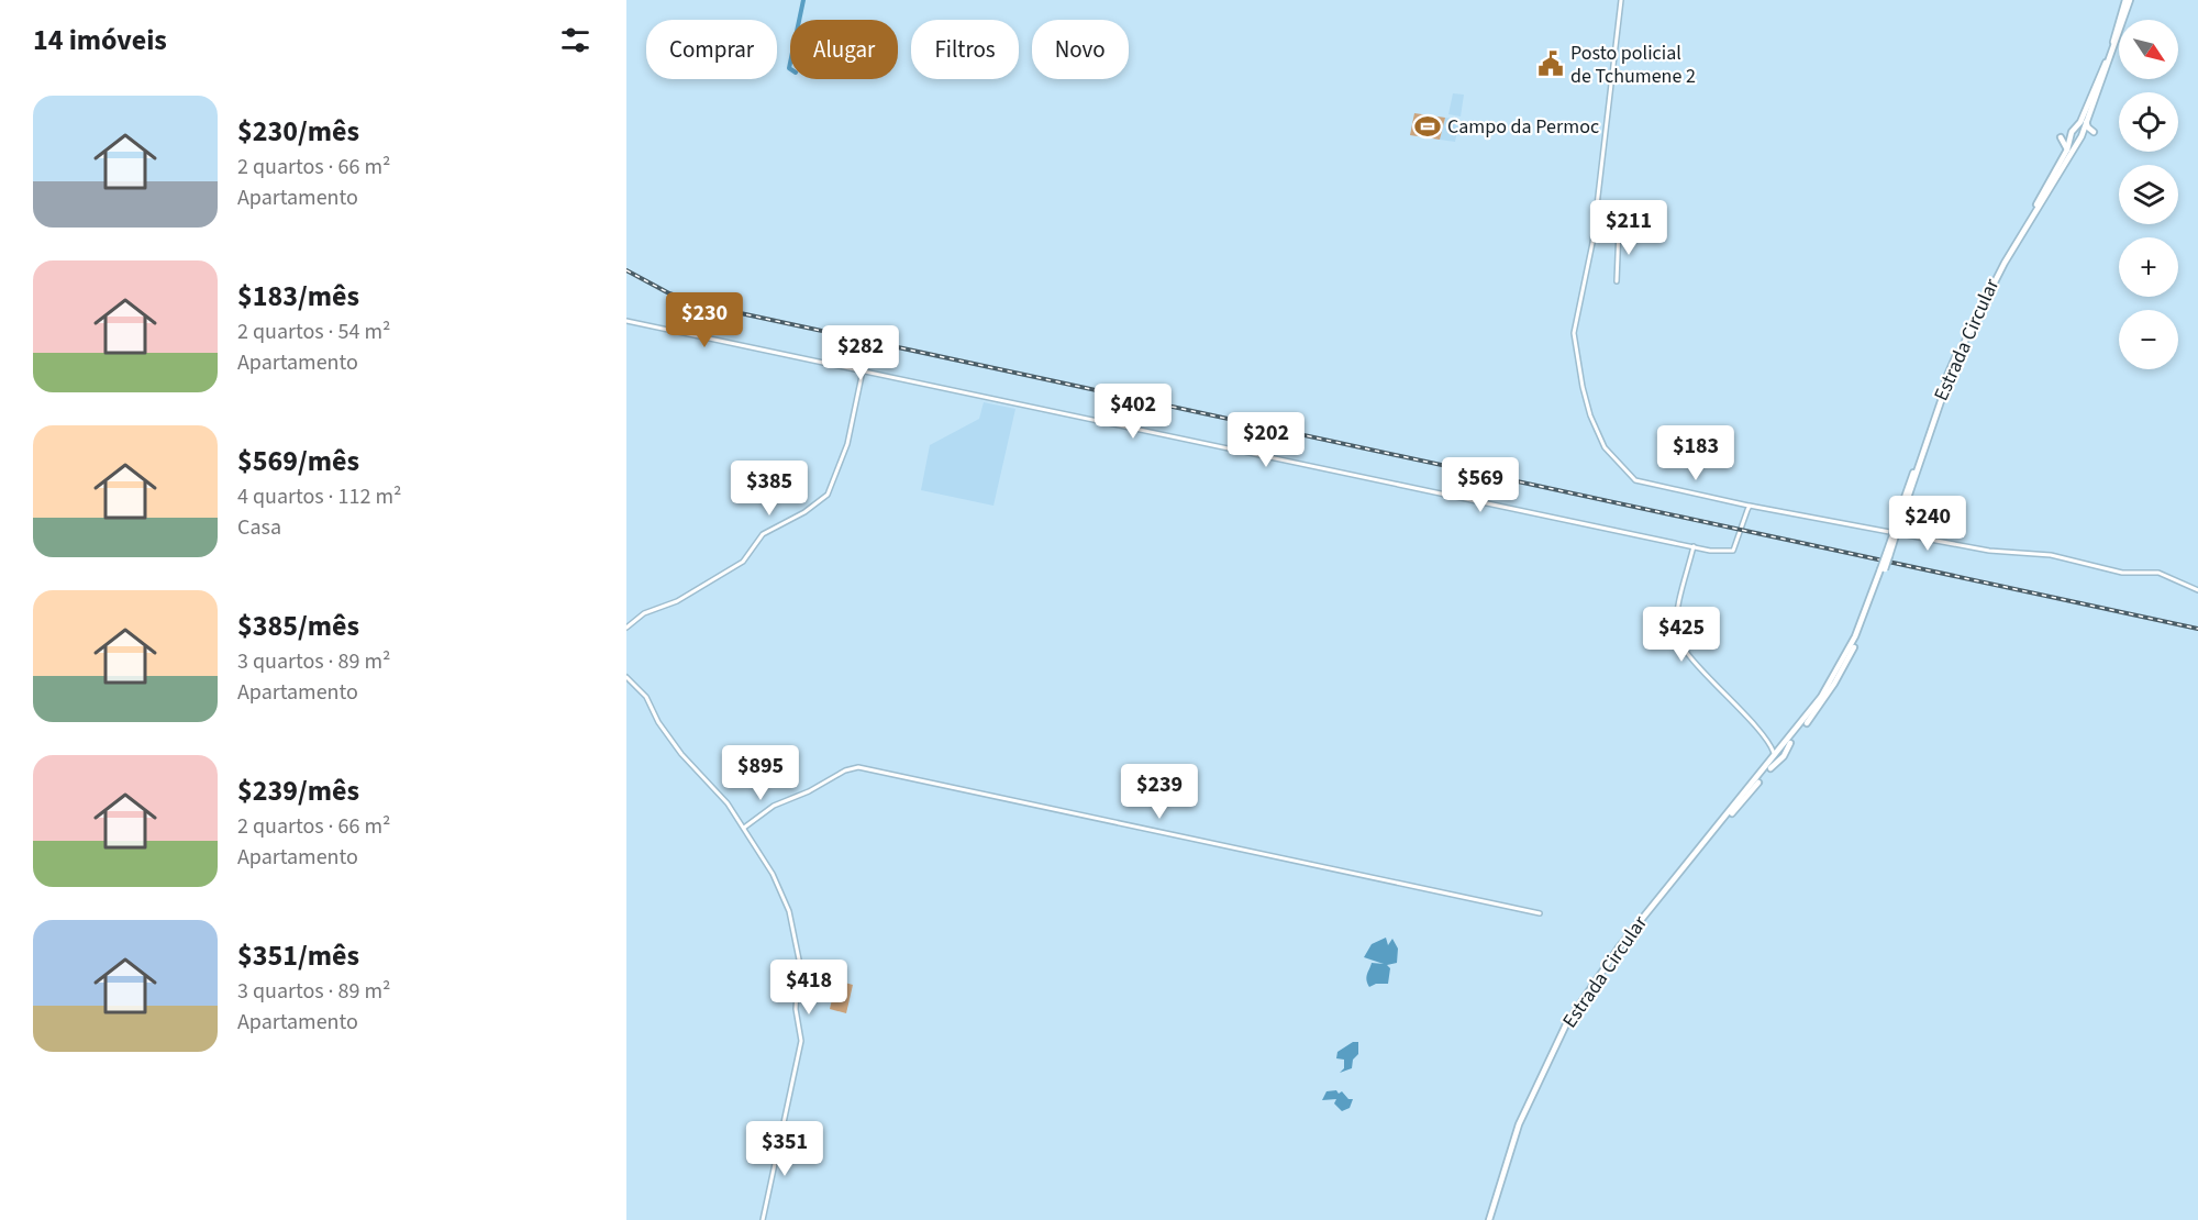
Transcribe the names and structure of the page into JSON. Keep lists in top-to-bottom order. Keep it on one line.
{"streets":{"main road":["Estrada Circular"]},"places":{"public building":["Posto policial de Tchumene 2"],"sports":["Campo da Permoc"]},"north":"bottom right","page":{"heading":"14 imóveis","map_buttons":["+","−"],"chip":["Comprar","Alugar","Filtros","Novo"],"list":[{"name":"$230/mês","note":"2 quartos · 66 m² · Apartamento"},{"name":"$183/mês","note":"2 quartos · 54 m² · Apartamento"},{"name":"$569/mês","note":"4 quartos · 112 m² · Casa"},{"name":"$385/mês","note":"3 quartos · 89 m² · Apartamento"},{"name":"$239/mês","note":"2 quartos · 66 m² · Apartamento"},{"name":"$351/mês","note":"3 quartos · 89 m² · Apartamento"}],"price":["$211","$230","$282","$402","$202","$183","$569","$385","$240","$425","$895","$239","$418","$351"]}}
